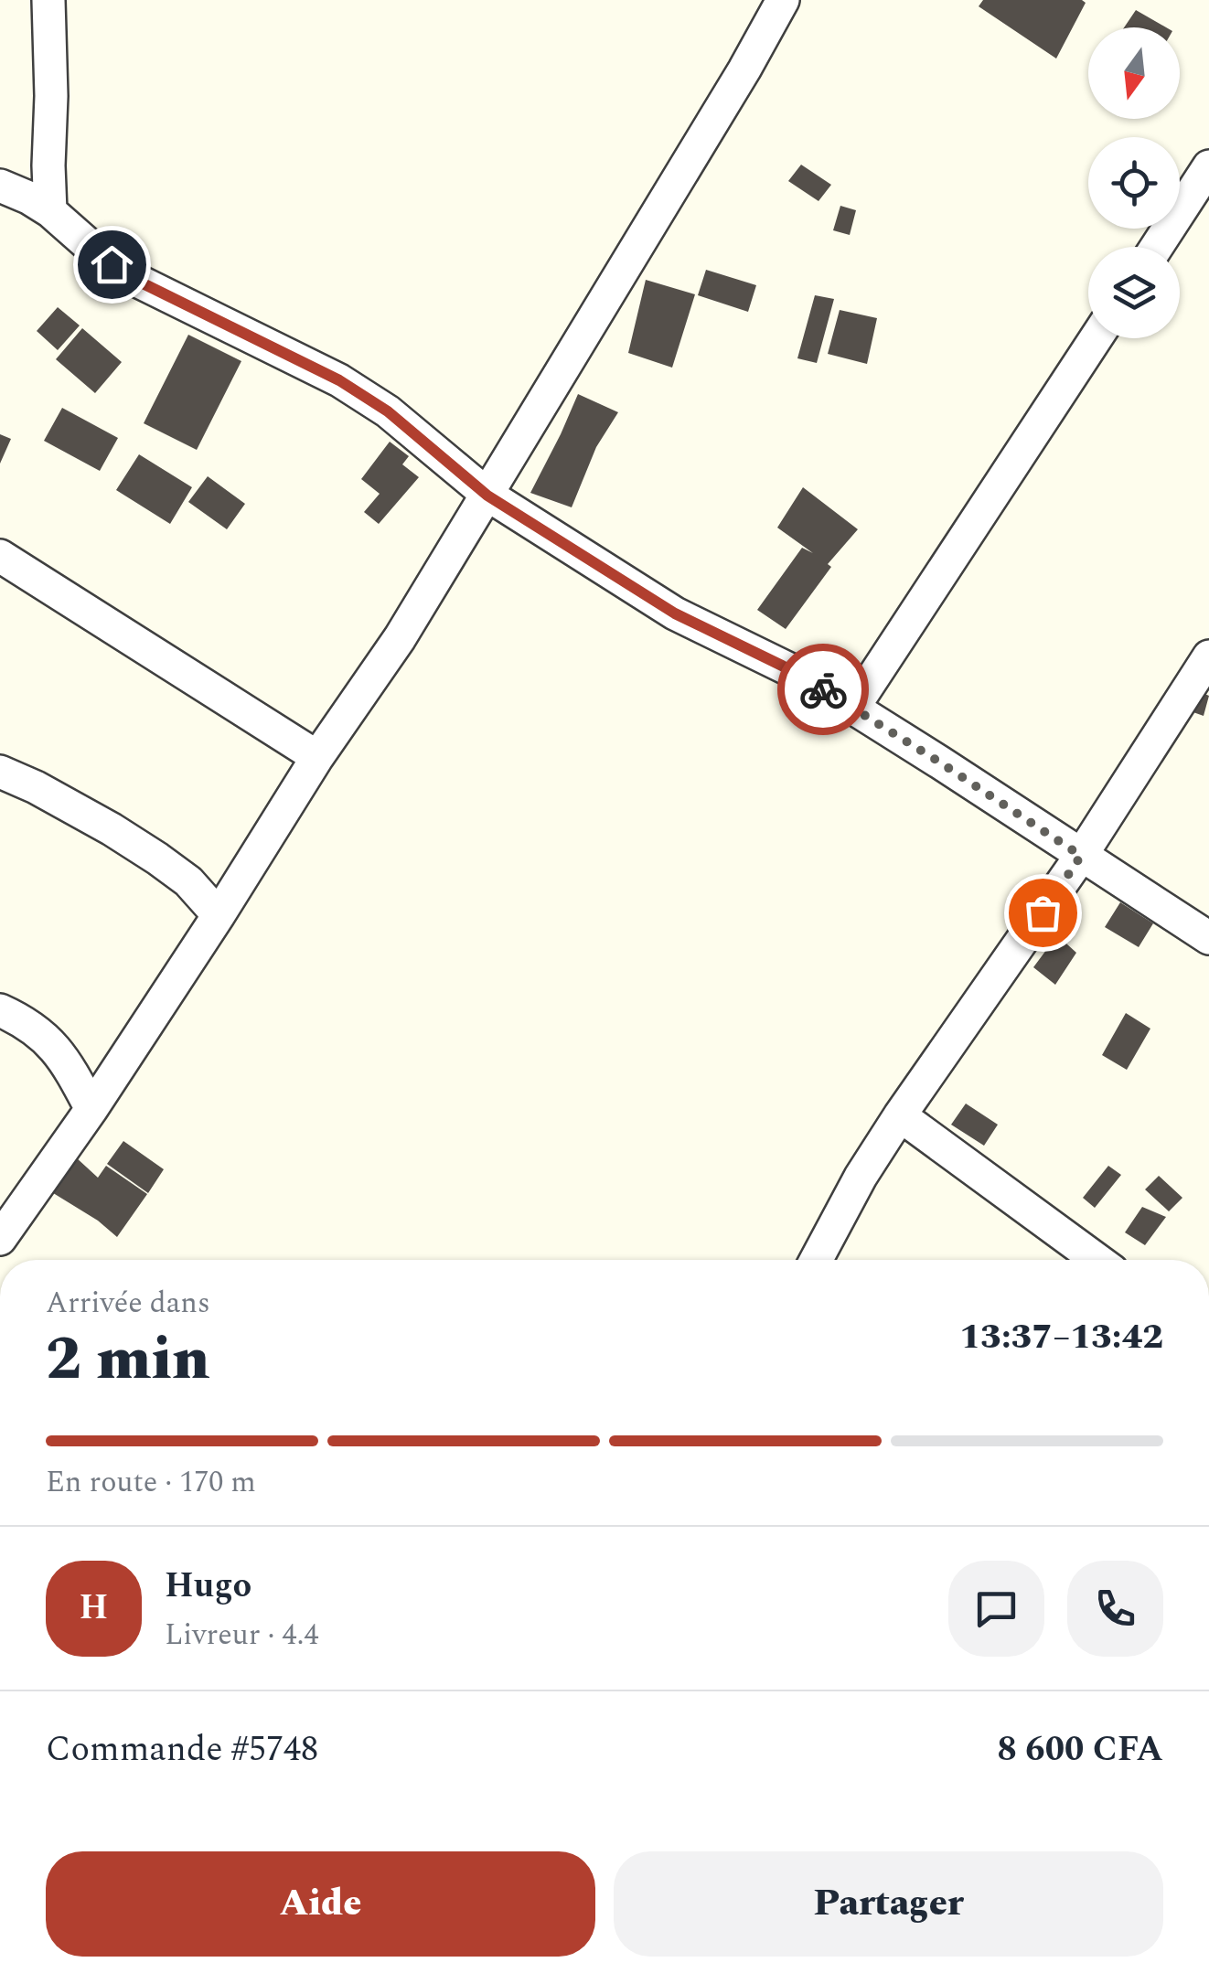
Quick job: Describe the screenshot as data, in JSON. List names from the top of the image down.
{
  "north": "bottom",
  "page": {
    "heading": ["2 min", "Arrivée dans", "13:37–13:42"],
    "panel": [
      "Hugo",
      "Livreur · 4.4",
      "Commande #5748",
      "8 600 CFA"
    ],
    "bar": "En route · 170 m",
    "round": "H",
    "buttons": ["Aide", "Partager"]
  }
}
